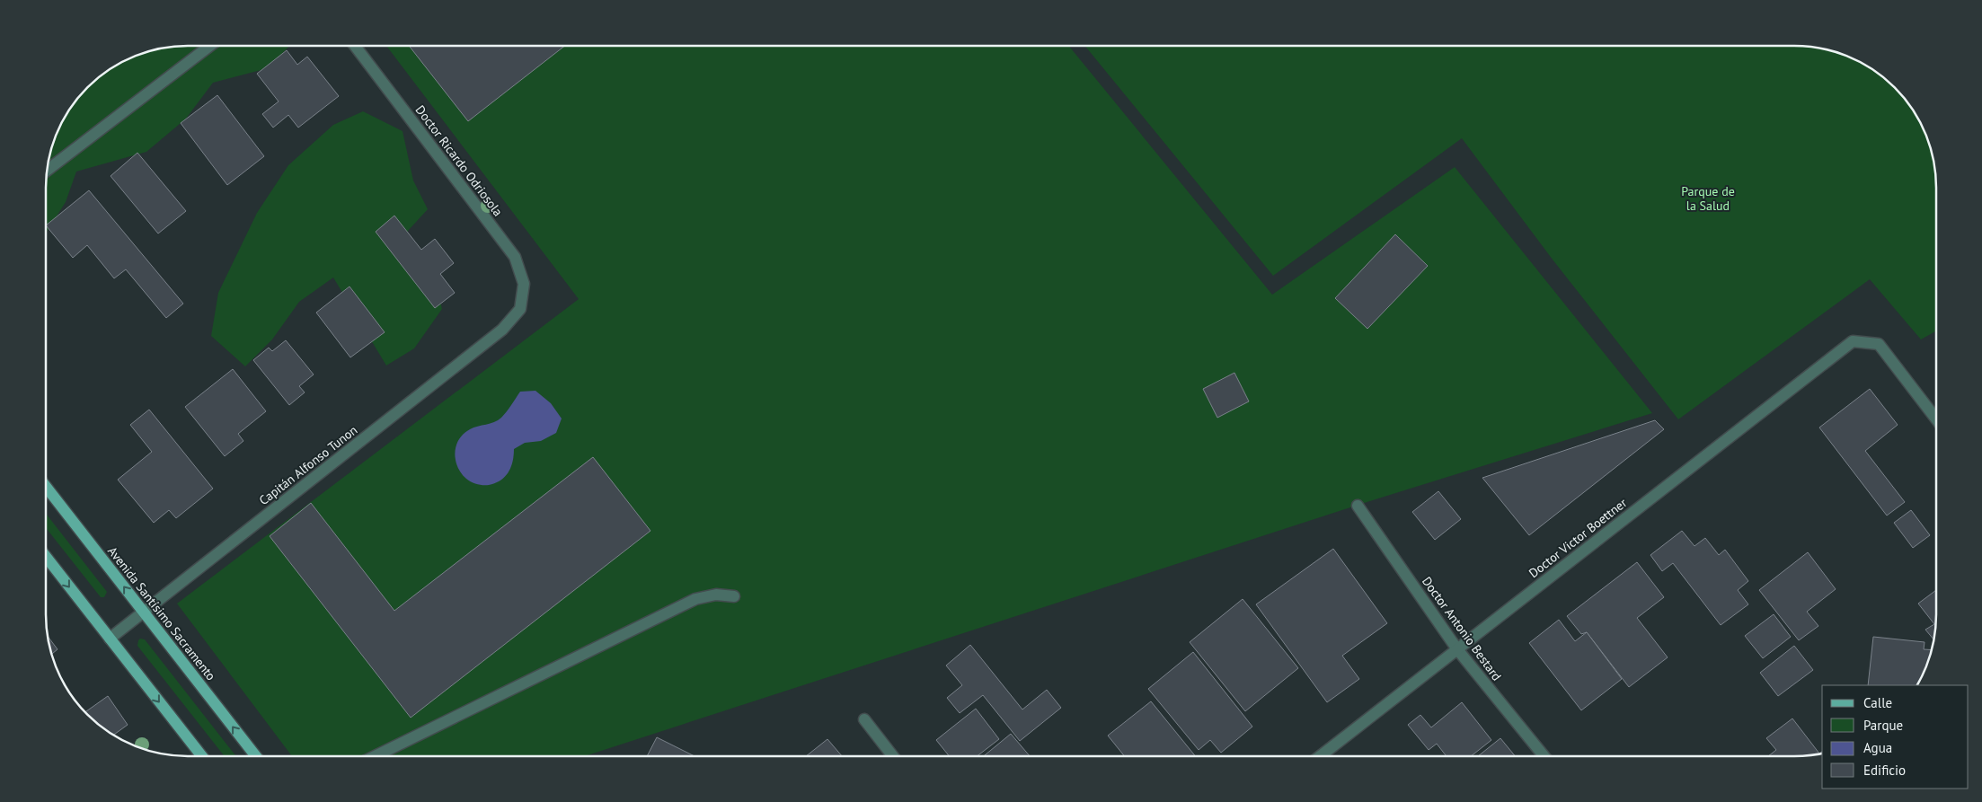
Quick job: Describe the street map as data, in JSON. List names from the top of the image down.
{
  "streets": {
    "main road": ["Avenida Santísimo Sacramento"],
    "street": [
      "Doctor Ricardo Odriosola",
      "Capitán Alfonso Tunon",
      "Doctor Victor Boettner",
      "Doctor Antonio Bestard"
    ]
  },
  "crossings": [
    ["Doctor Ricardo Odriosola", "Capitán Alfonso Tunon"],
    ["Capitán Alfonso Tunon", "Avenida Santísimo Sacramento"],
    ["Doctor Victor Boettner", "Doctor Antonio Bestard"]
  ],
  "parks": ["Parque de la Salud"],
  "legend": [
    "Calle",
    "Parque",
    "Agua",
    "Edificio"
  ]
}
